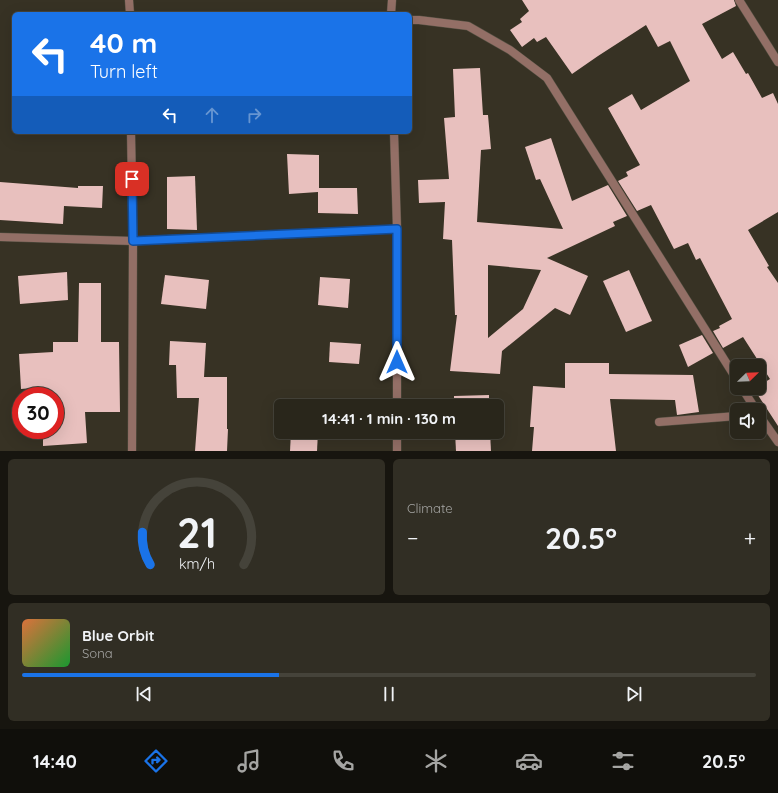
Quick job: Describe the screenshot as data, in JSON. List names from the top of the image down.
{
  "north": "top right",
  "page": {
    "turn": ["40 m", "Turn left"],
    "limit": "30",
    "trip": "14:41 · 1 min · 130 m",
    "tile": "Climate",
    "heat": ["−", "20.5°", "+"],
    "song": ["Blue Orbit", "Sona"],
    "tabs": ["14:40", "20.5°"],
    "gauge": ["21", "km/h"]
  }
}
